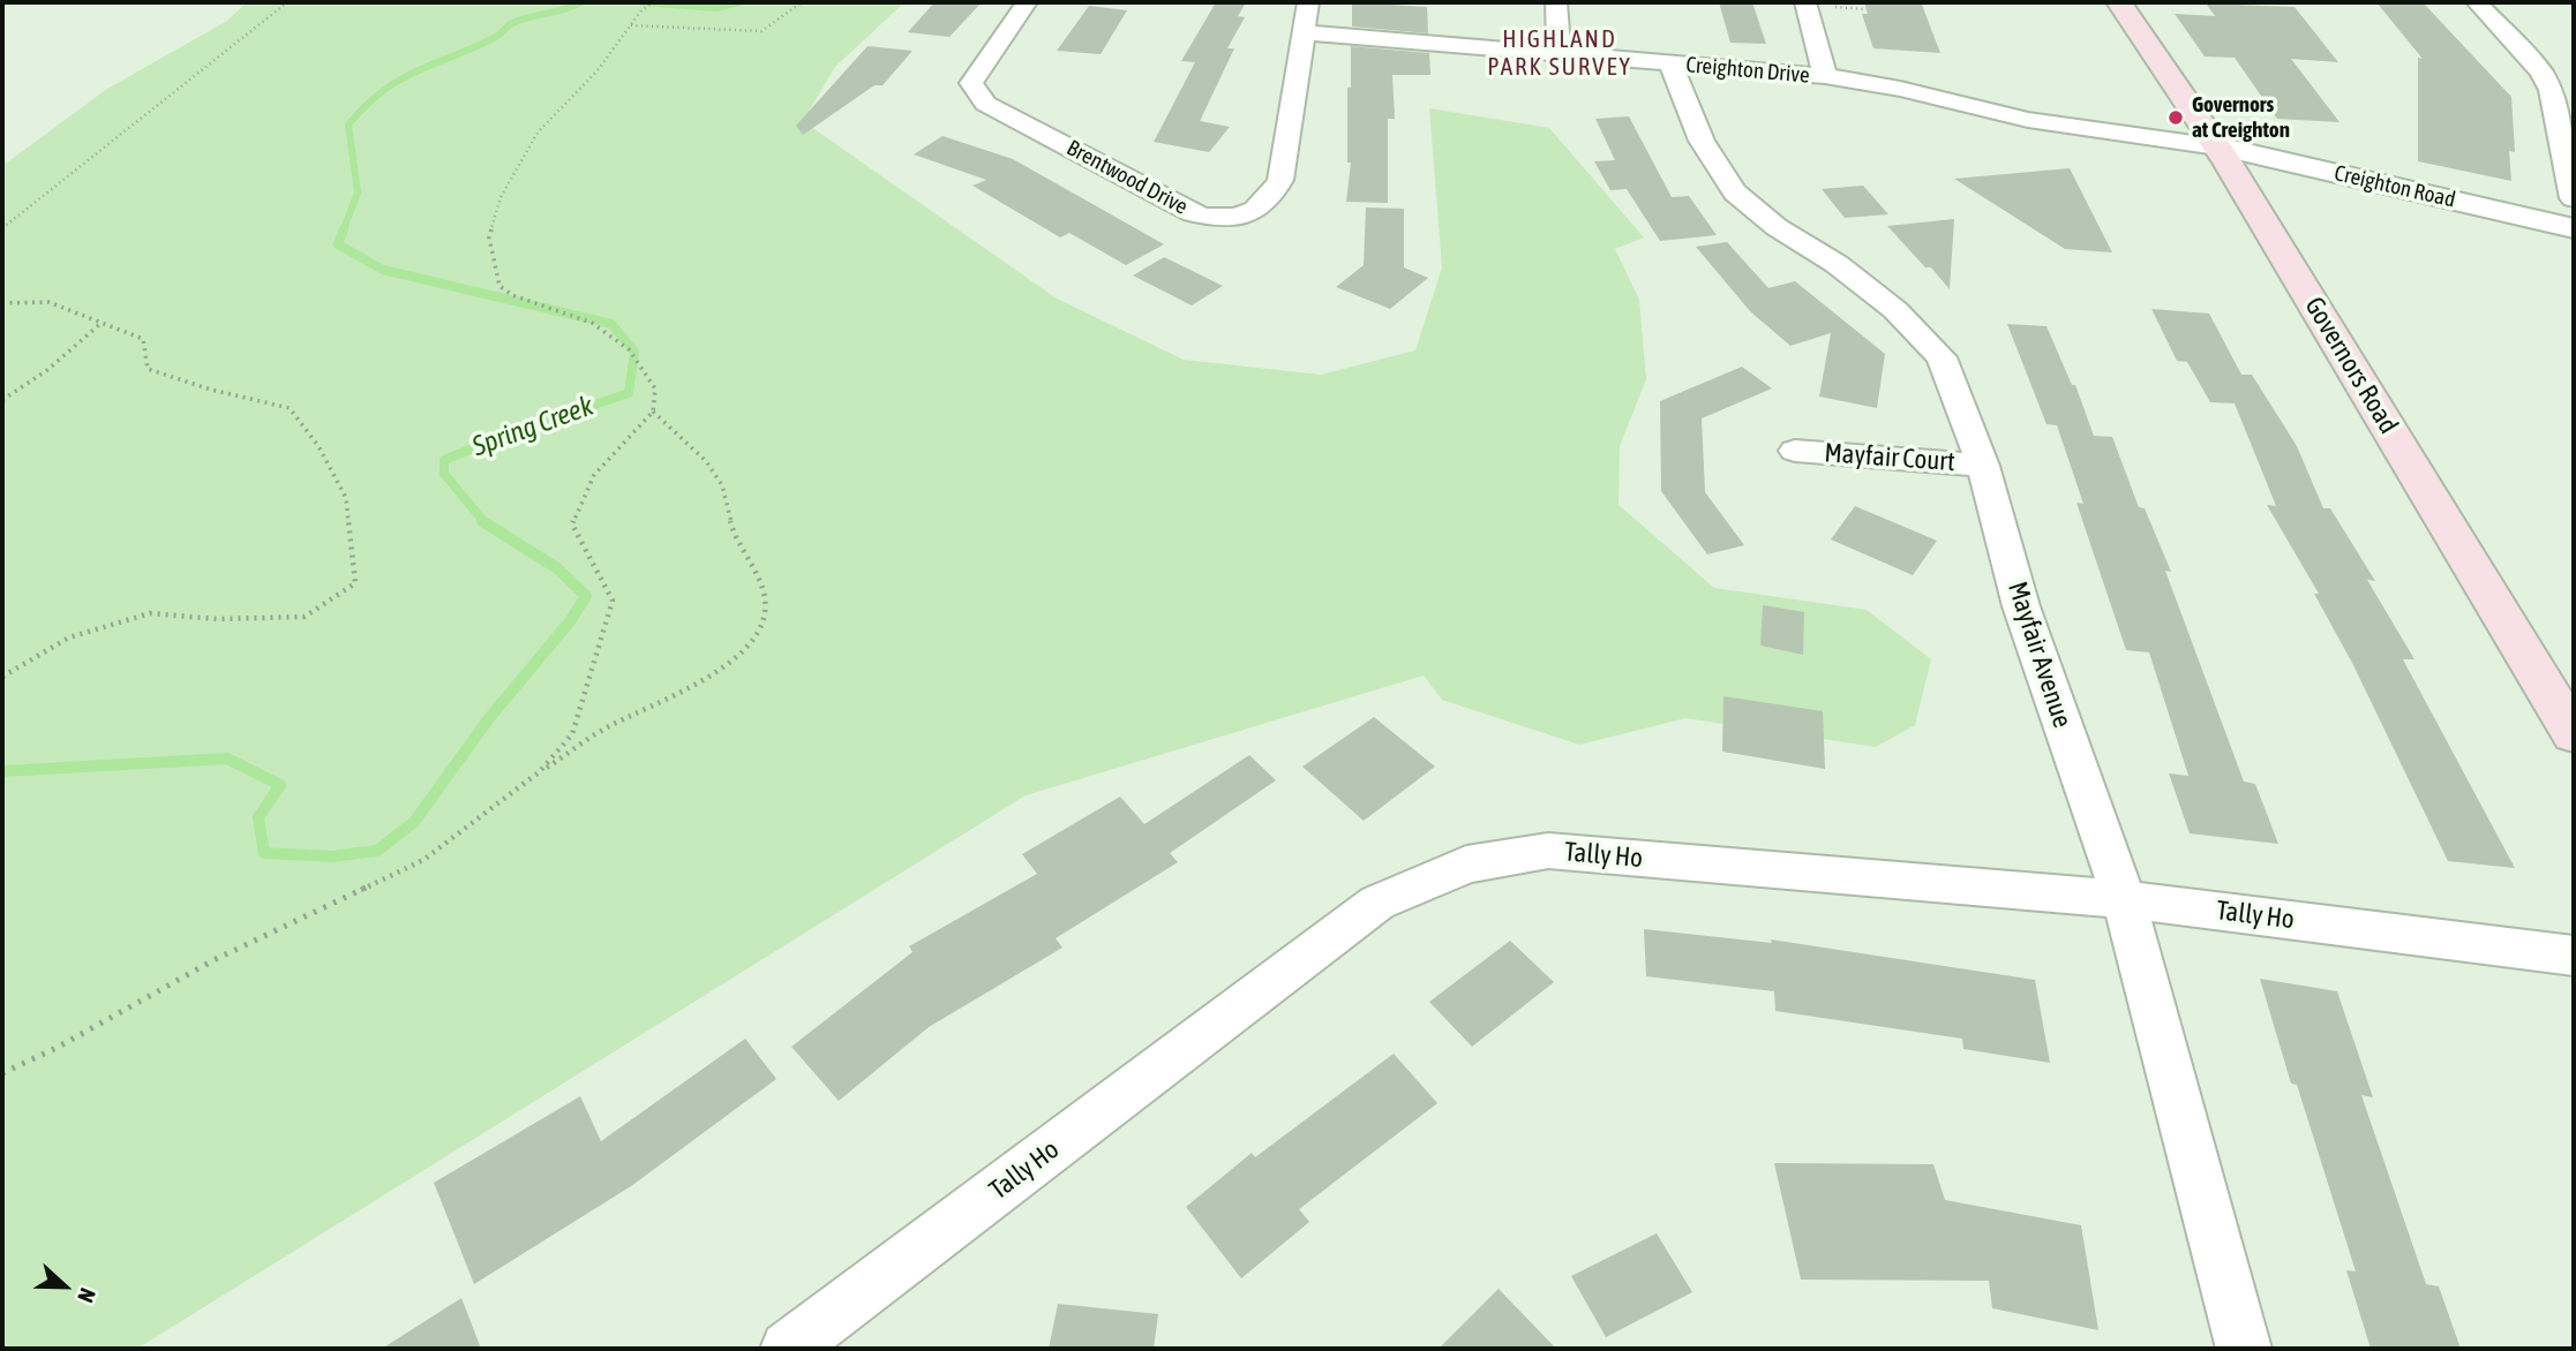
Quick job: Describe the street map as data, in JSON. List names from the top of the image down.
{
  "streets": {
    "main road": ["Governors Road"],
    "street": [
      "Creighton Drive",
      "Brentwood Drive",
      "Creighton Road",
      "Mayfair Court",
      "Mayfair Avenue",
      "Tally Ho"
    ]
  },
  "crossings": [
    ["Creighton Drive", "Brentwood Drive"],
    ["Creighton Drive", "Creighton Road"],
    ["Creighton Drive", "Governors Road"],
    ["Creighton Drive", "Mayfair Avenue"],
    ["Creighton Road", "Governors Road"],
    ["Mayfair Court", "Mayfair Avenue"],
    ["Mayfair Avenue", "Tally Ho"]
  ],
  "districts": ["HIGHLAND PARK SURVEY"],
  "water": ["Spring Creek"],
  "places": ["Governors at Creighton"],
  "north": "right"
}
